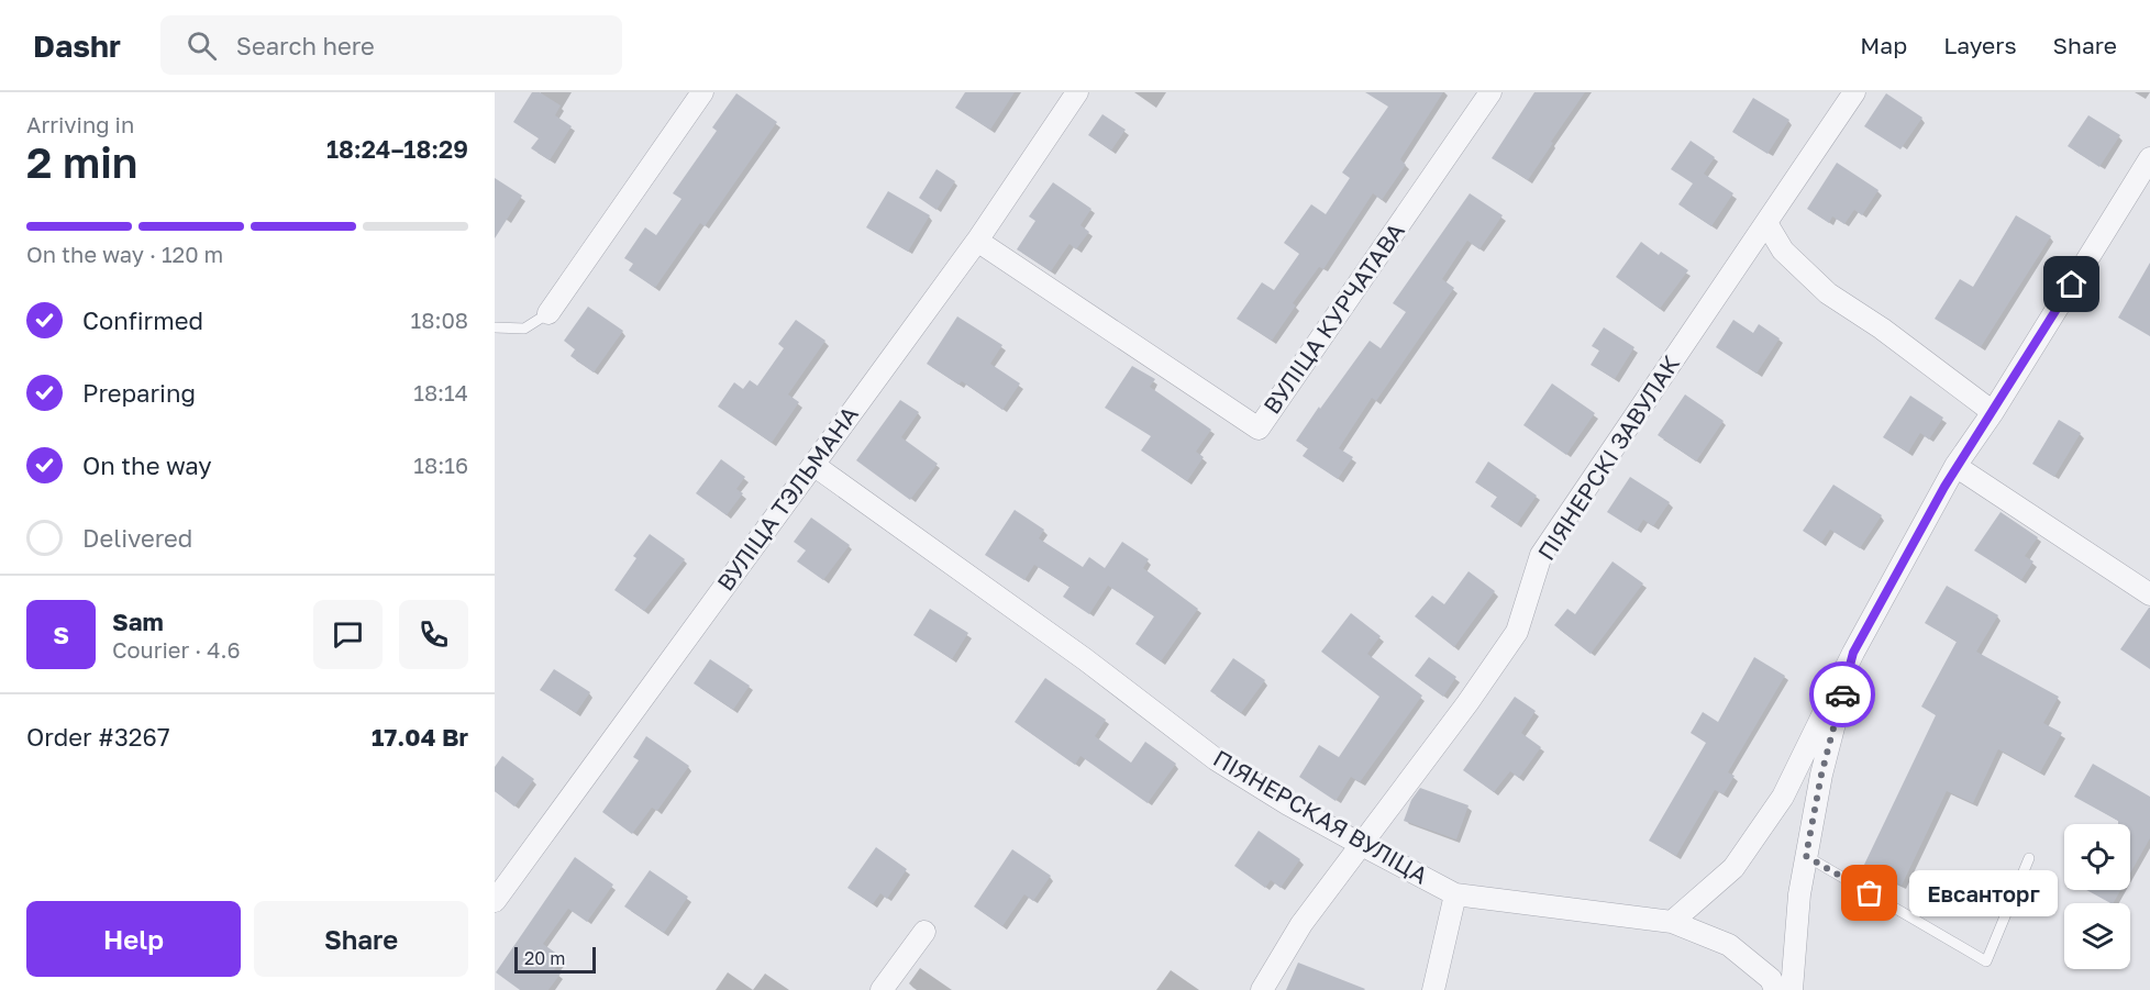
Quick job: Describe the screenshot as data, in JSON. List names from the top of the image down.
{
  "streets": {
    "street": [
      "ВУЛІЦА КУРЧАТАВА",
      "ПІЯНЕРСКІ ЗАВУЛАК",
      "ВУЛІЦА ТЭЛЬМАНА",
      "ПІЯНЕРСКАЯ ВУЛІЦА"
    ]
  },
  "crossings": [
    ["ВУЛІЦА КУРЧАТАВА", "ВУЛІЦА ТЭЛЬМАНА"],
    ["ПІЯНЕРСКІ ЗАВУЛАК", "ПІЯНЕРСКАЯ ВУЛІЦА"],
    ["ВУЛІЦА ТЭЛЬМАНА", "ПІЯНЕРСКАЯ ВУЛІЦА"]
  ],
  "places": ["Евсанторг"],
  "scale_bar": "20 m",
  "page": {
    "header": "Dashr",
    "search": "Search here",
    "nav": ["Map", "Layers", "Share"],
    "heading": ["2 min", "Arriving in", "18:24–18:29"],
    "panel": [
      "Sam",
      "Courier · 4.6",
      "Order #3267",
      "17.04 Br"
    ],
    "bar": "On the way · 120 m",
    "list": [
      ["Confirmed", "18:08"],
      ["Preparing", "18:14"],
      ["On the way", "18:16"],
      "Delivered"
    ],
    "round": "S",
    "bubble": "Евсанторг",
    "buttons": ["Help", "Share"],
    "scale": "20 m"
  }
}
